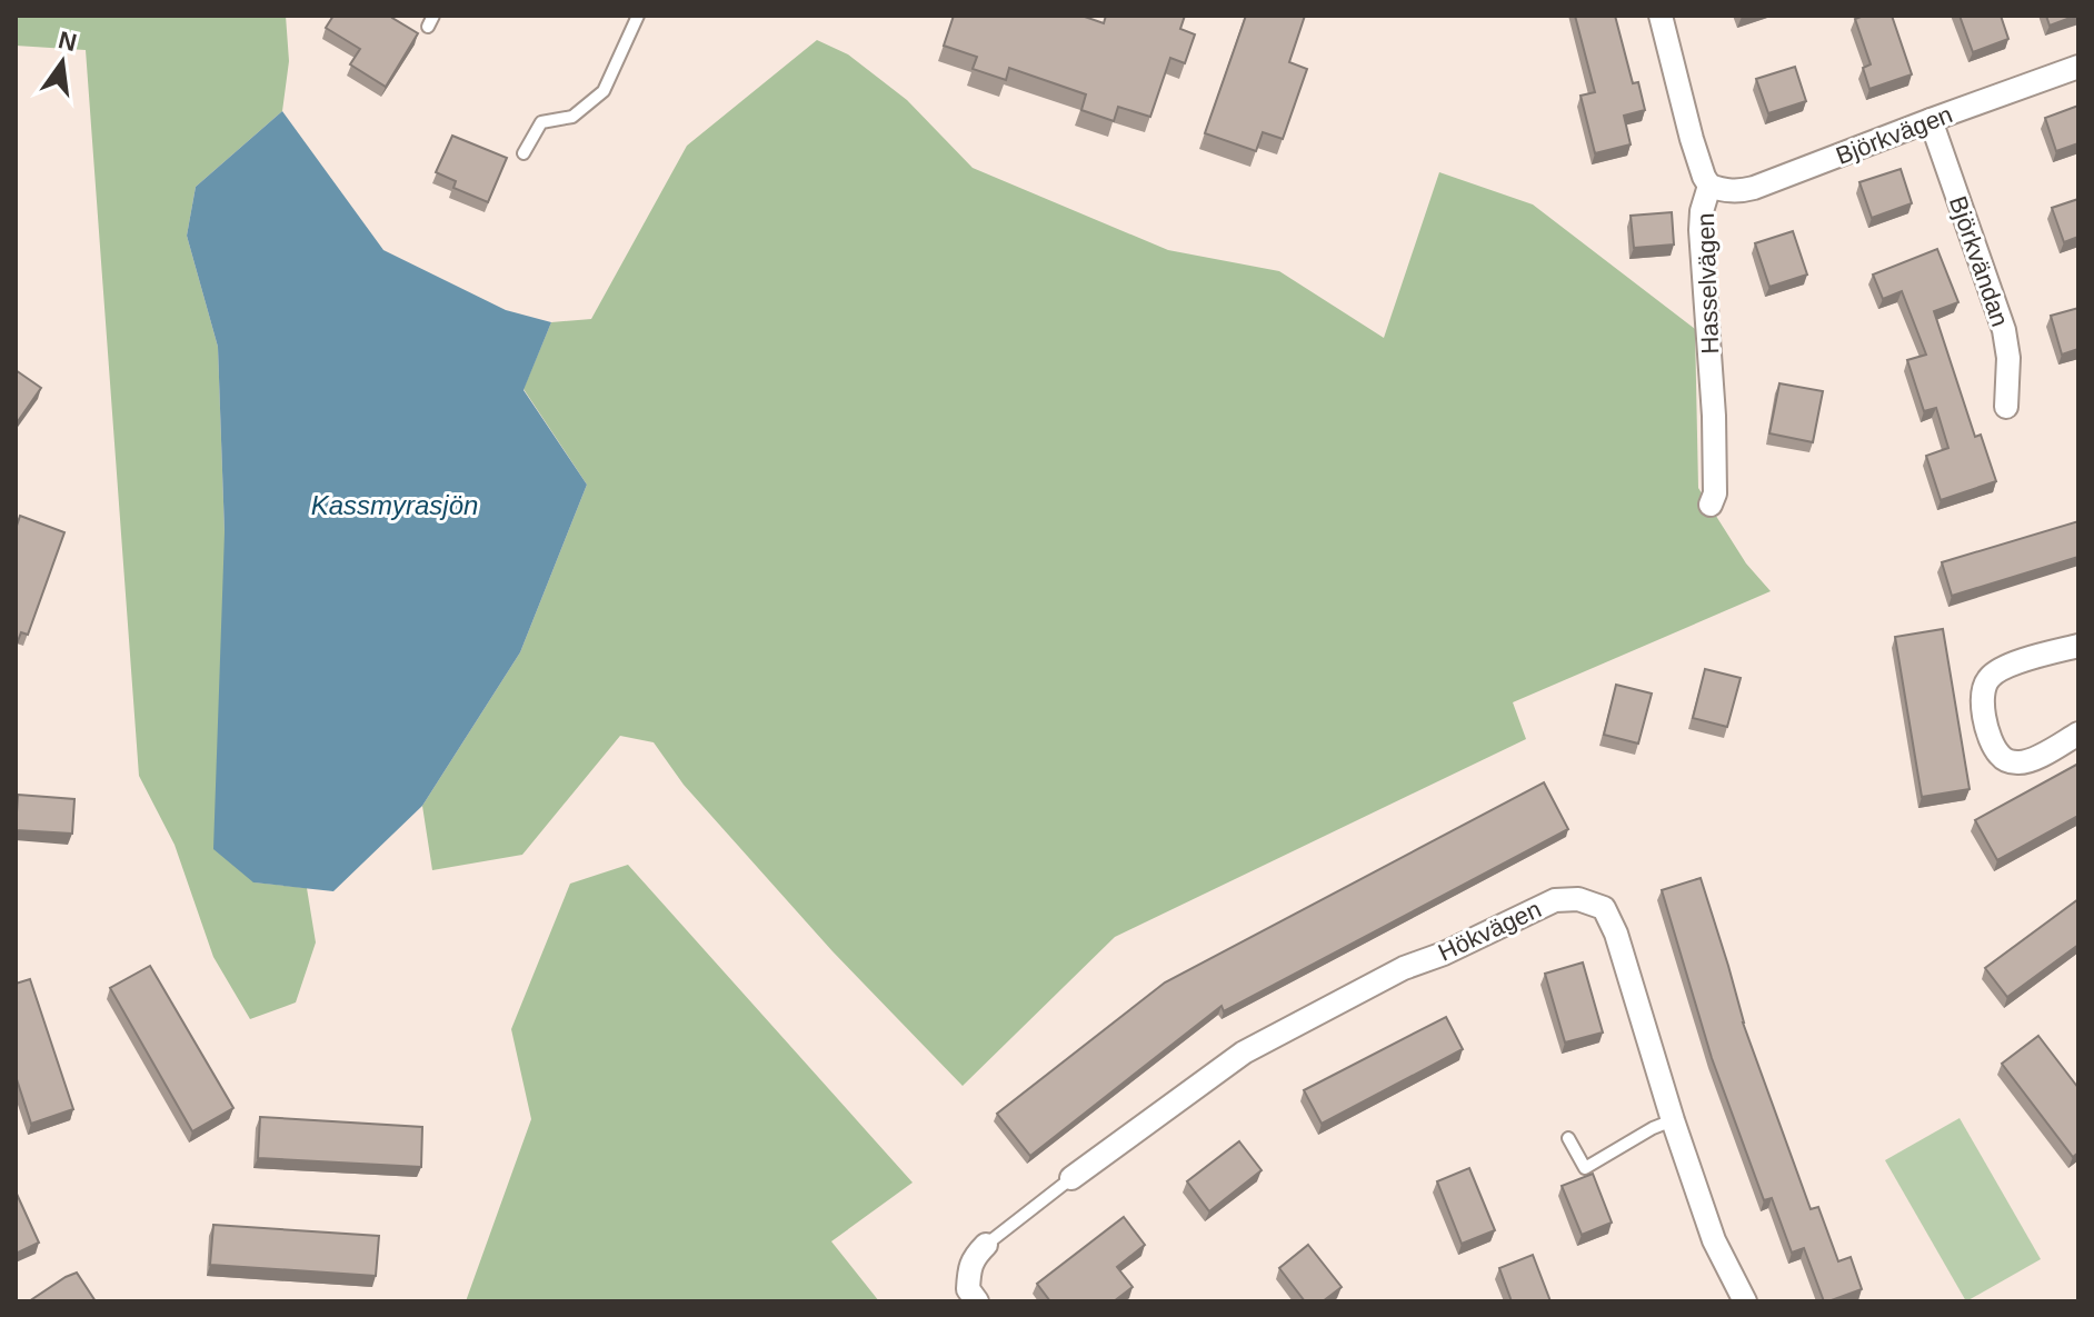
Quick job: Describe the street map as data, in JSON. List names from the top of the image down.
{
  "streets": {
    "street": [
      "Björkvägen",
      "Björkvändan",
      "Hasselvägen",
      "Hökvägen"
    ]
  },
  "crossings": [
    ["Björkvägen", "Björkvändan"],
    ["Björkvägen", "Hasselvägen"]
  ],
  "water": ["Kassmyrasjön"],
  "north": "top"
}
